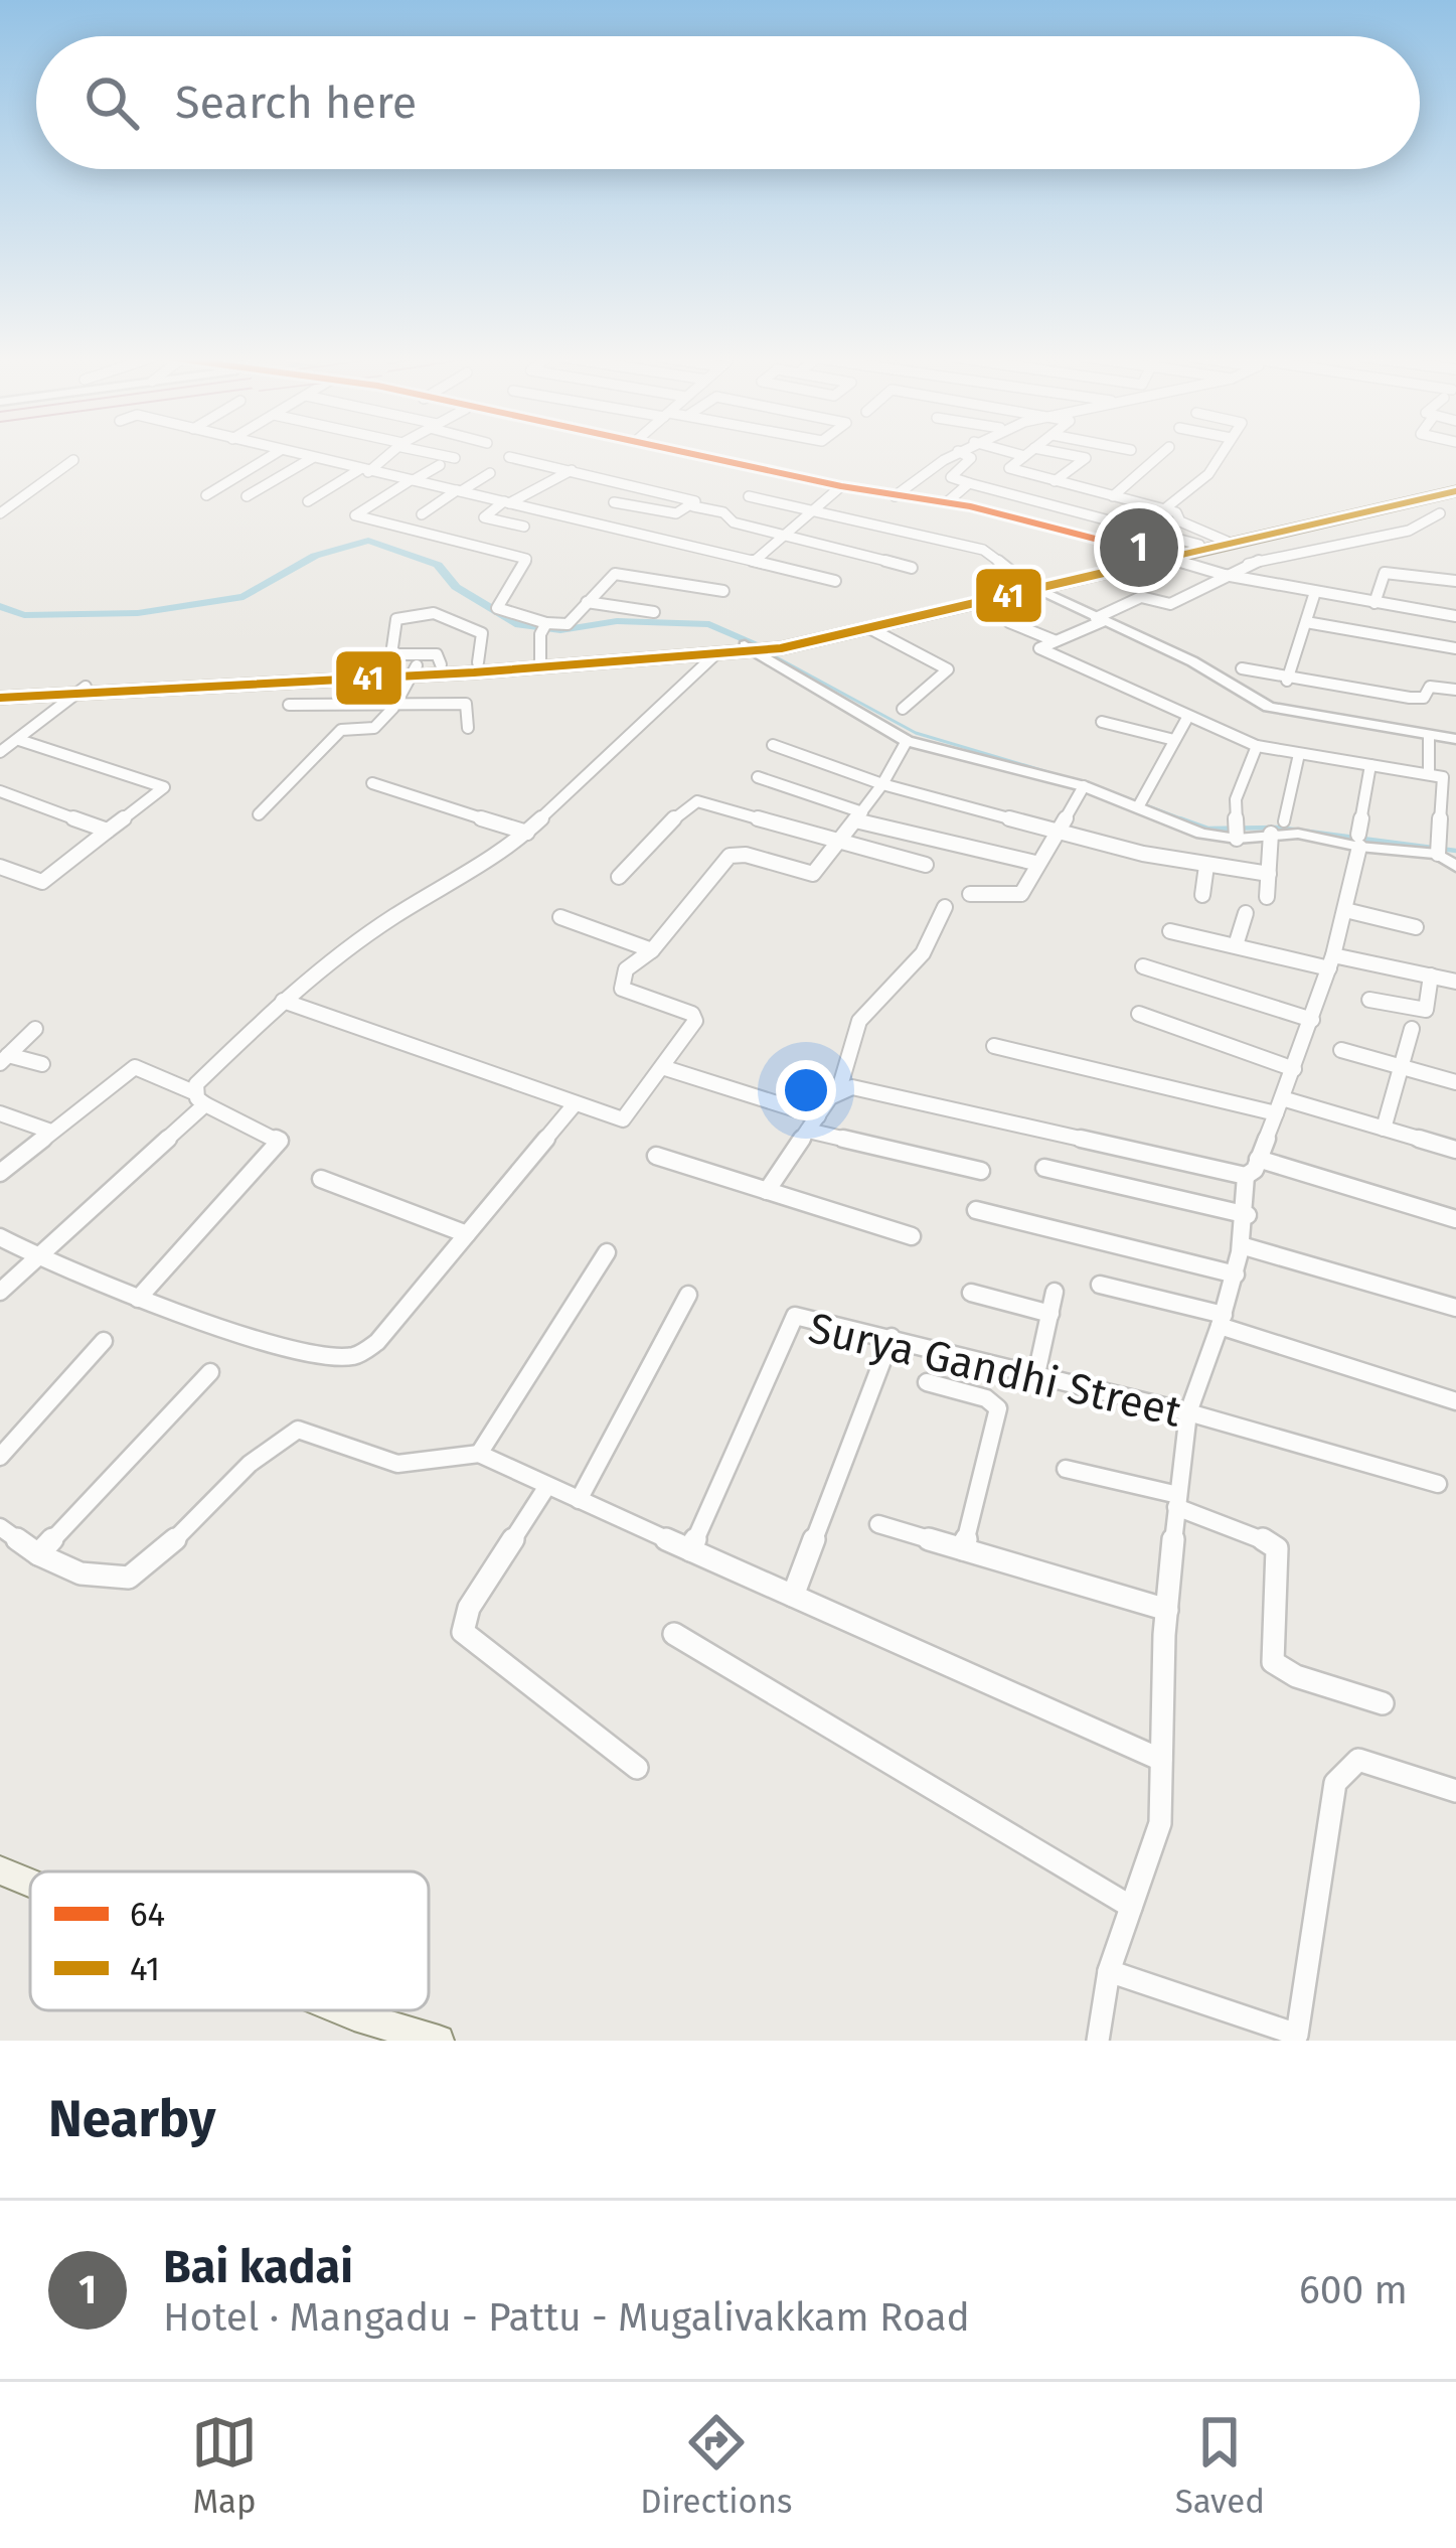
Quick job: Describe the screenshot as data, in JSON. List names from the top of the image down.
{
  "streets": {
    "street": ["Surya Gandhi Street"]
  },
  "lines": ["transit line 64", "transit line 41"],
  "legend": ["64", "41"],
  "page": {
    "search": "Search here",
    "pins": "1",
    "heading": "Nearby",
    "list": [
      {
        "mark": "1",
        "name": "Bai kadai",
        "note": "Hotel · Mangadu - Pattu - Mugalivakkam Road",
        "value": "600 m"
      }
    ],
    "nav": ["Map", "Directions", "Saved"]
  }
}
